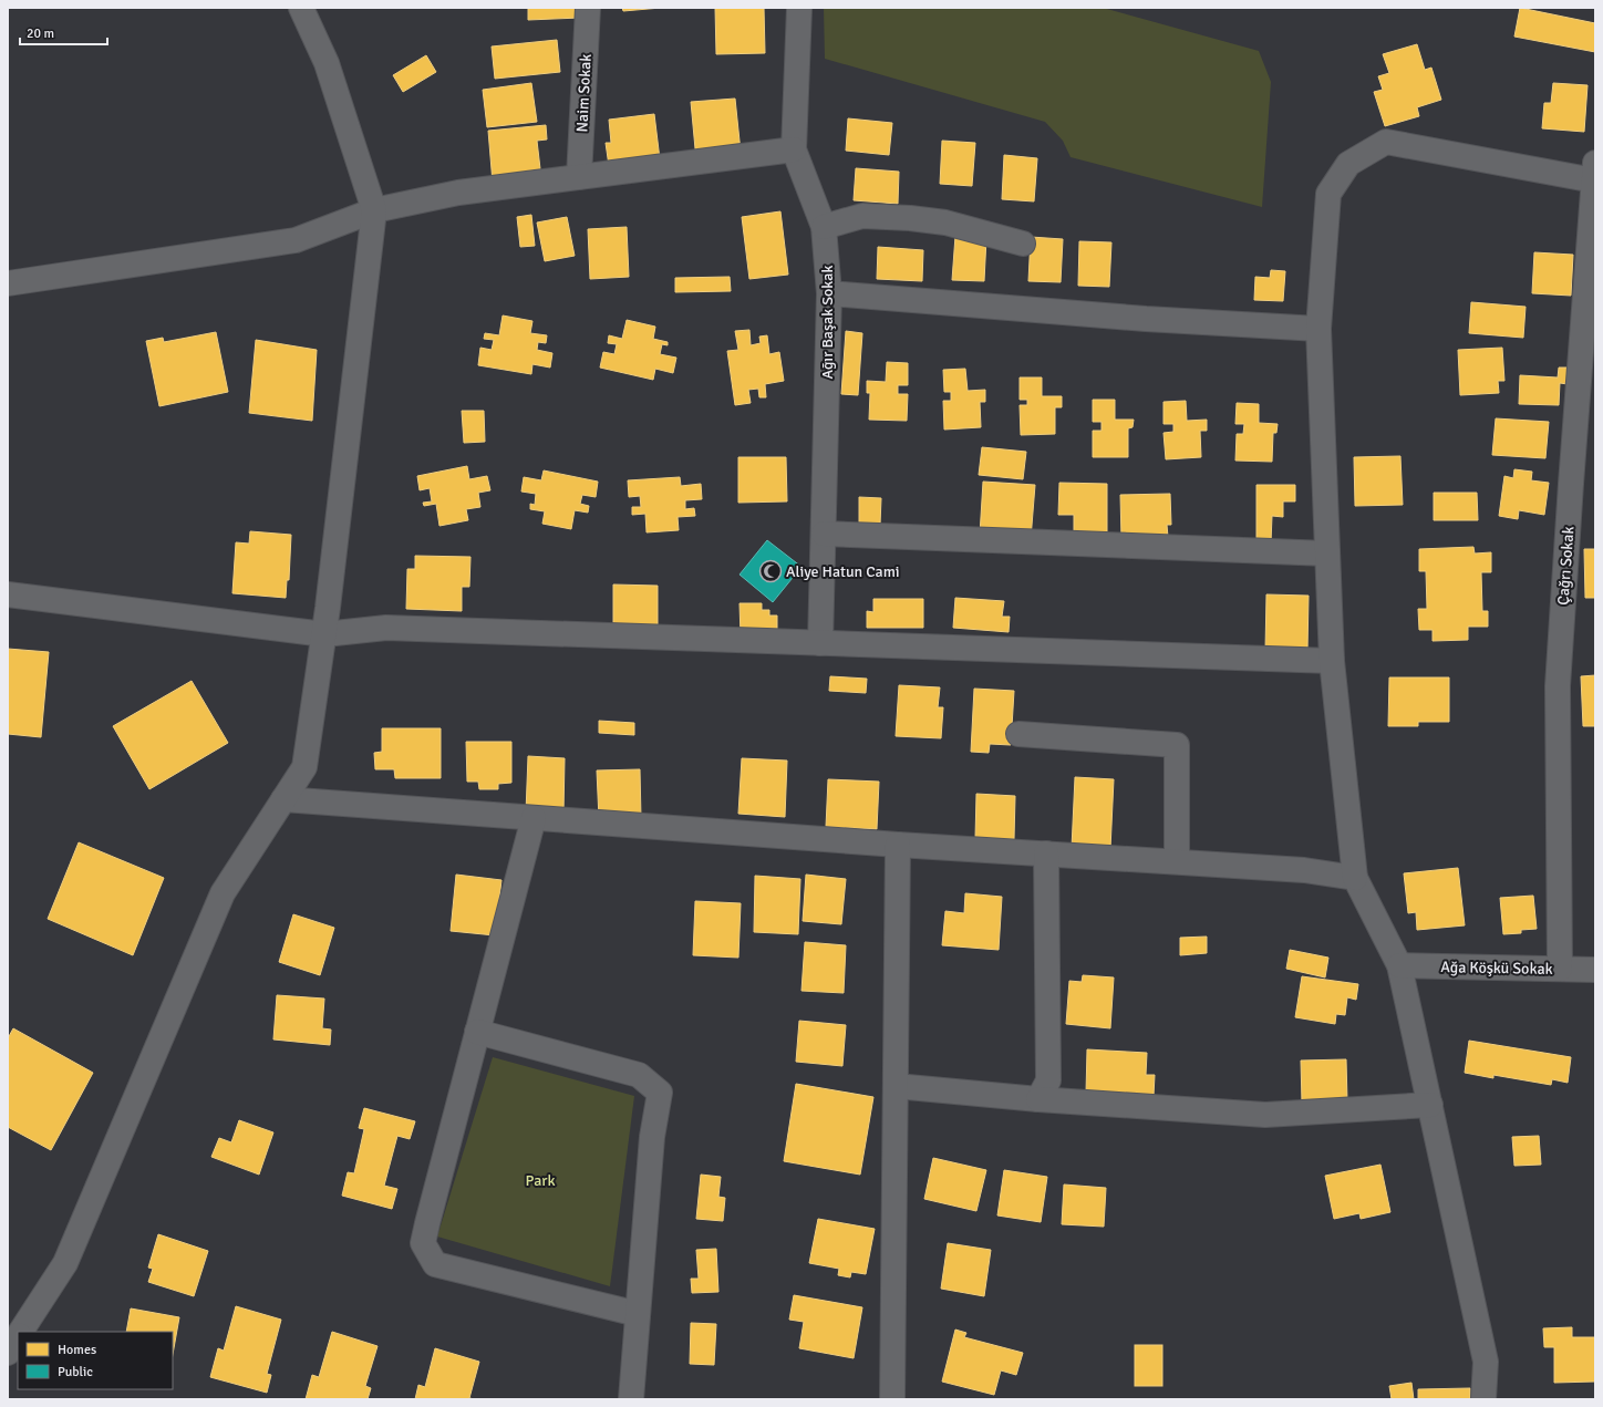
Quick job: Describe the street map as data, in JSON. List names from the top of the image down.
{
  "streets": {
    "street": [
      "Naim Sokak",
      "Ağır Başak Sokak",
      "Çağrı Sokak",
      "Ağa Köşkü Sokak"
    ]
  },
  "crossings": [
    ["Çağrı Sokak", "Ağa Köşkü Sokak"]
  ],
  "parks": ["Park"],
  "places": {
    "mosque": ["Aliye Hatun Cami"]
  },
  "legend": ["Homes", "Public"],
  "scale_bar": "20 m"
}
